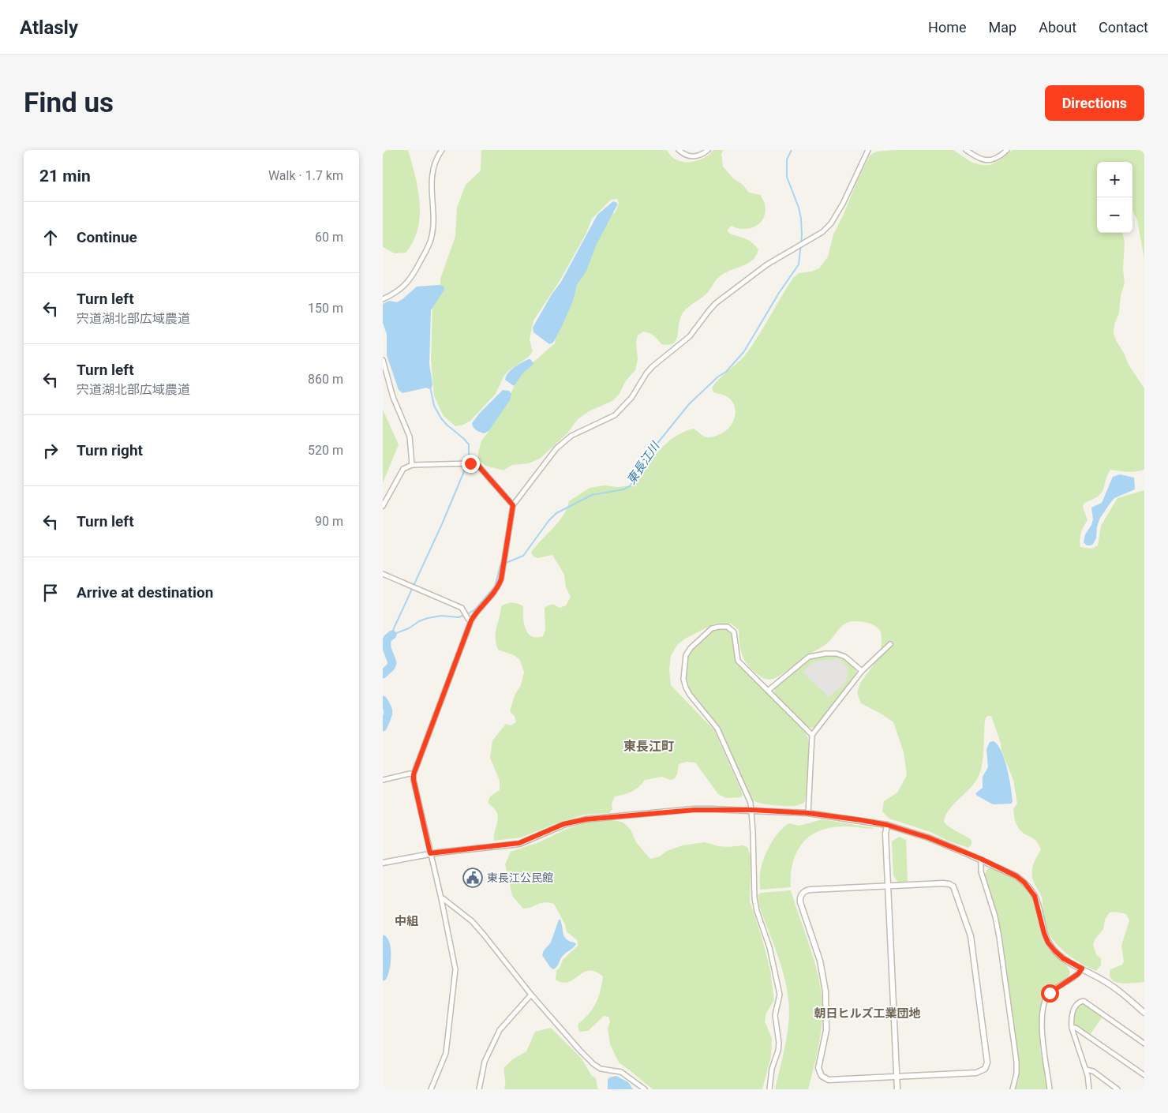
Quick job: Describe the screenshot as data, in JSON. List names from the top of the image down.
{
  "districts": ["東長江町", "中組", "朝日ヒルズ工業団地"],
  "water": ["東長江川"],
  "places": {
    "public building": ["東長江公民館"]
  },
  "page": {
    "header": "Atlasly",
    "nav": [
      "Home",
      "Map",
      "About",
      "Contact"
    ],
    "buttons": "Directions",
    "title": "Find us",
    "heading": ["21 min", "Walk · 1.7 km"],
    "map_buttons": ["+", "−"],
    "list": [
      ["Continue", "60 m"],
      ["Turn left", "宍道湖北部広域農道", "150 m"],
      ["Turn left", "宍道湖北部広域農道", "860 m"],
      ["Turn right", "520 m"],
      ["Turn left", "90 m"],
      "Arrive at destination"
    ]
  }
}
